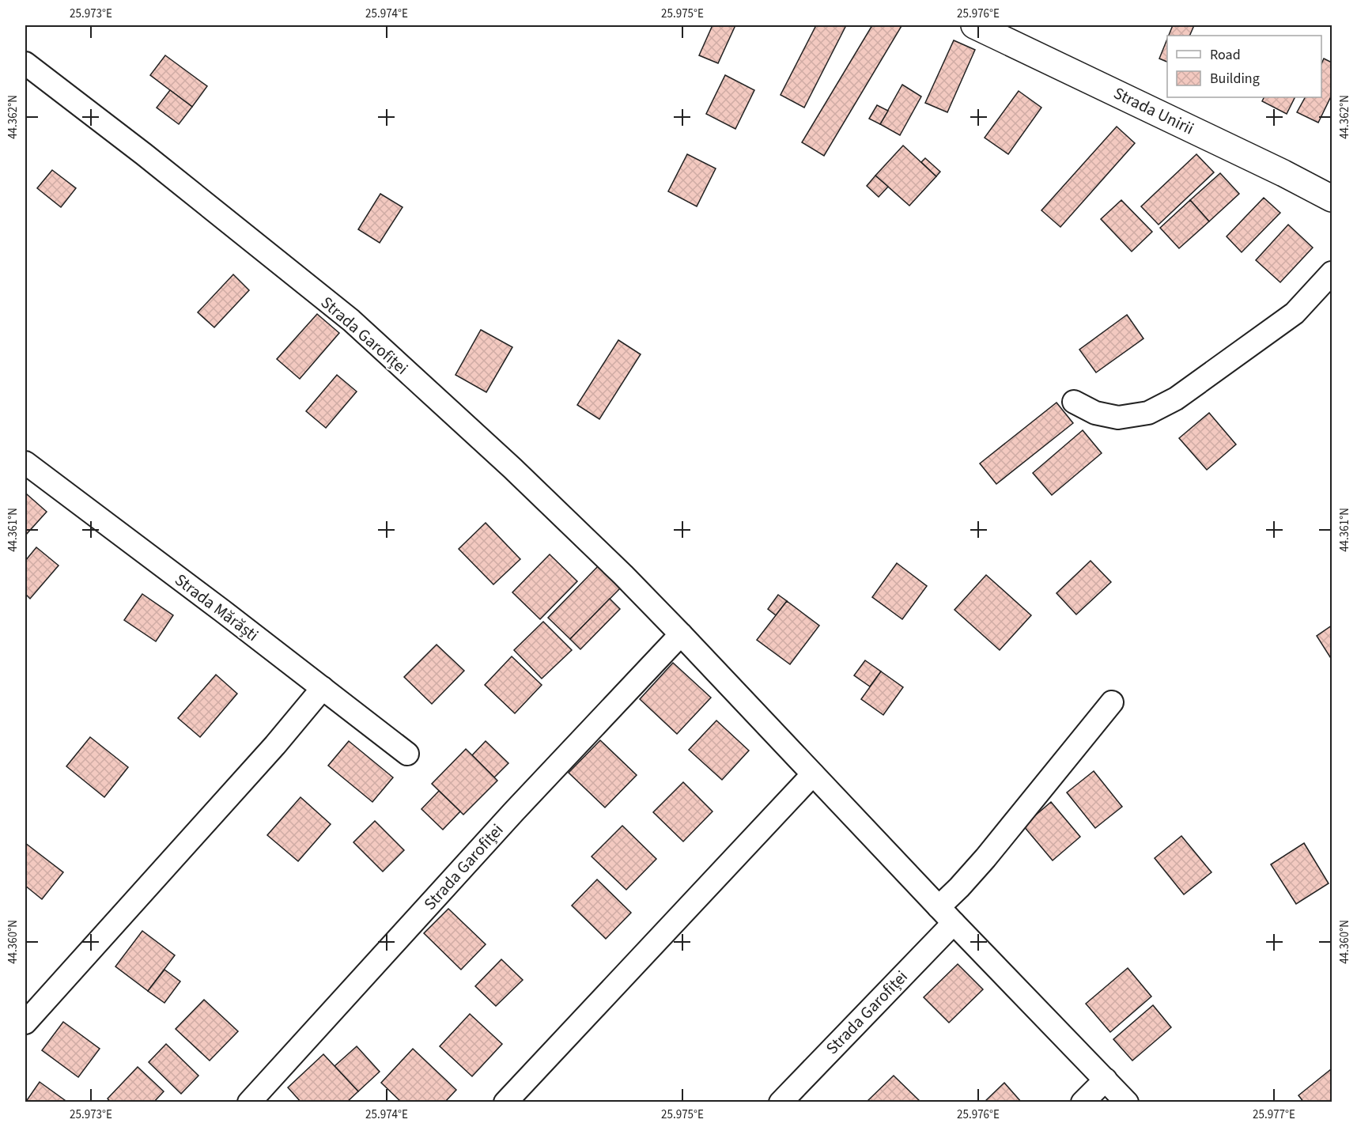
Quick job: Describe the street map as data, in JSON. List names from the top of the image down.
{
  "streets": {
    "main road": ["Strada Unirii"],
    "street": ["Strada Garofiței", "Strada Mărăști"]
  },
  "legend": ["Road", "Building"],
  "coordinates": [
    "25.973°E",
    "25.974°E",
    "25.975°E",
    "25.976°E",
    "44.362°N",
    "44.361°N",
    "44.360°N",
    "25.977°E"
  ]
}
